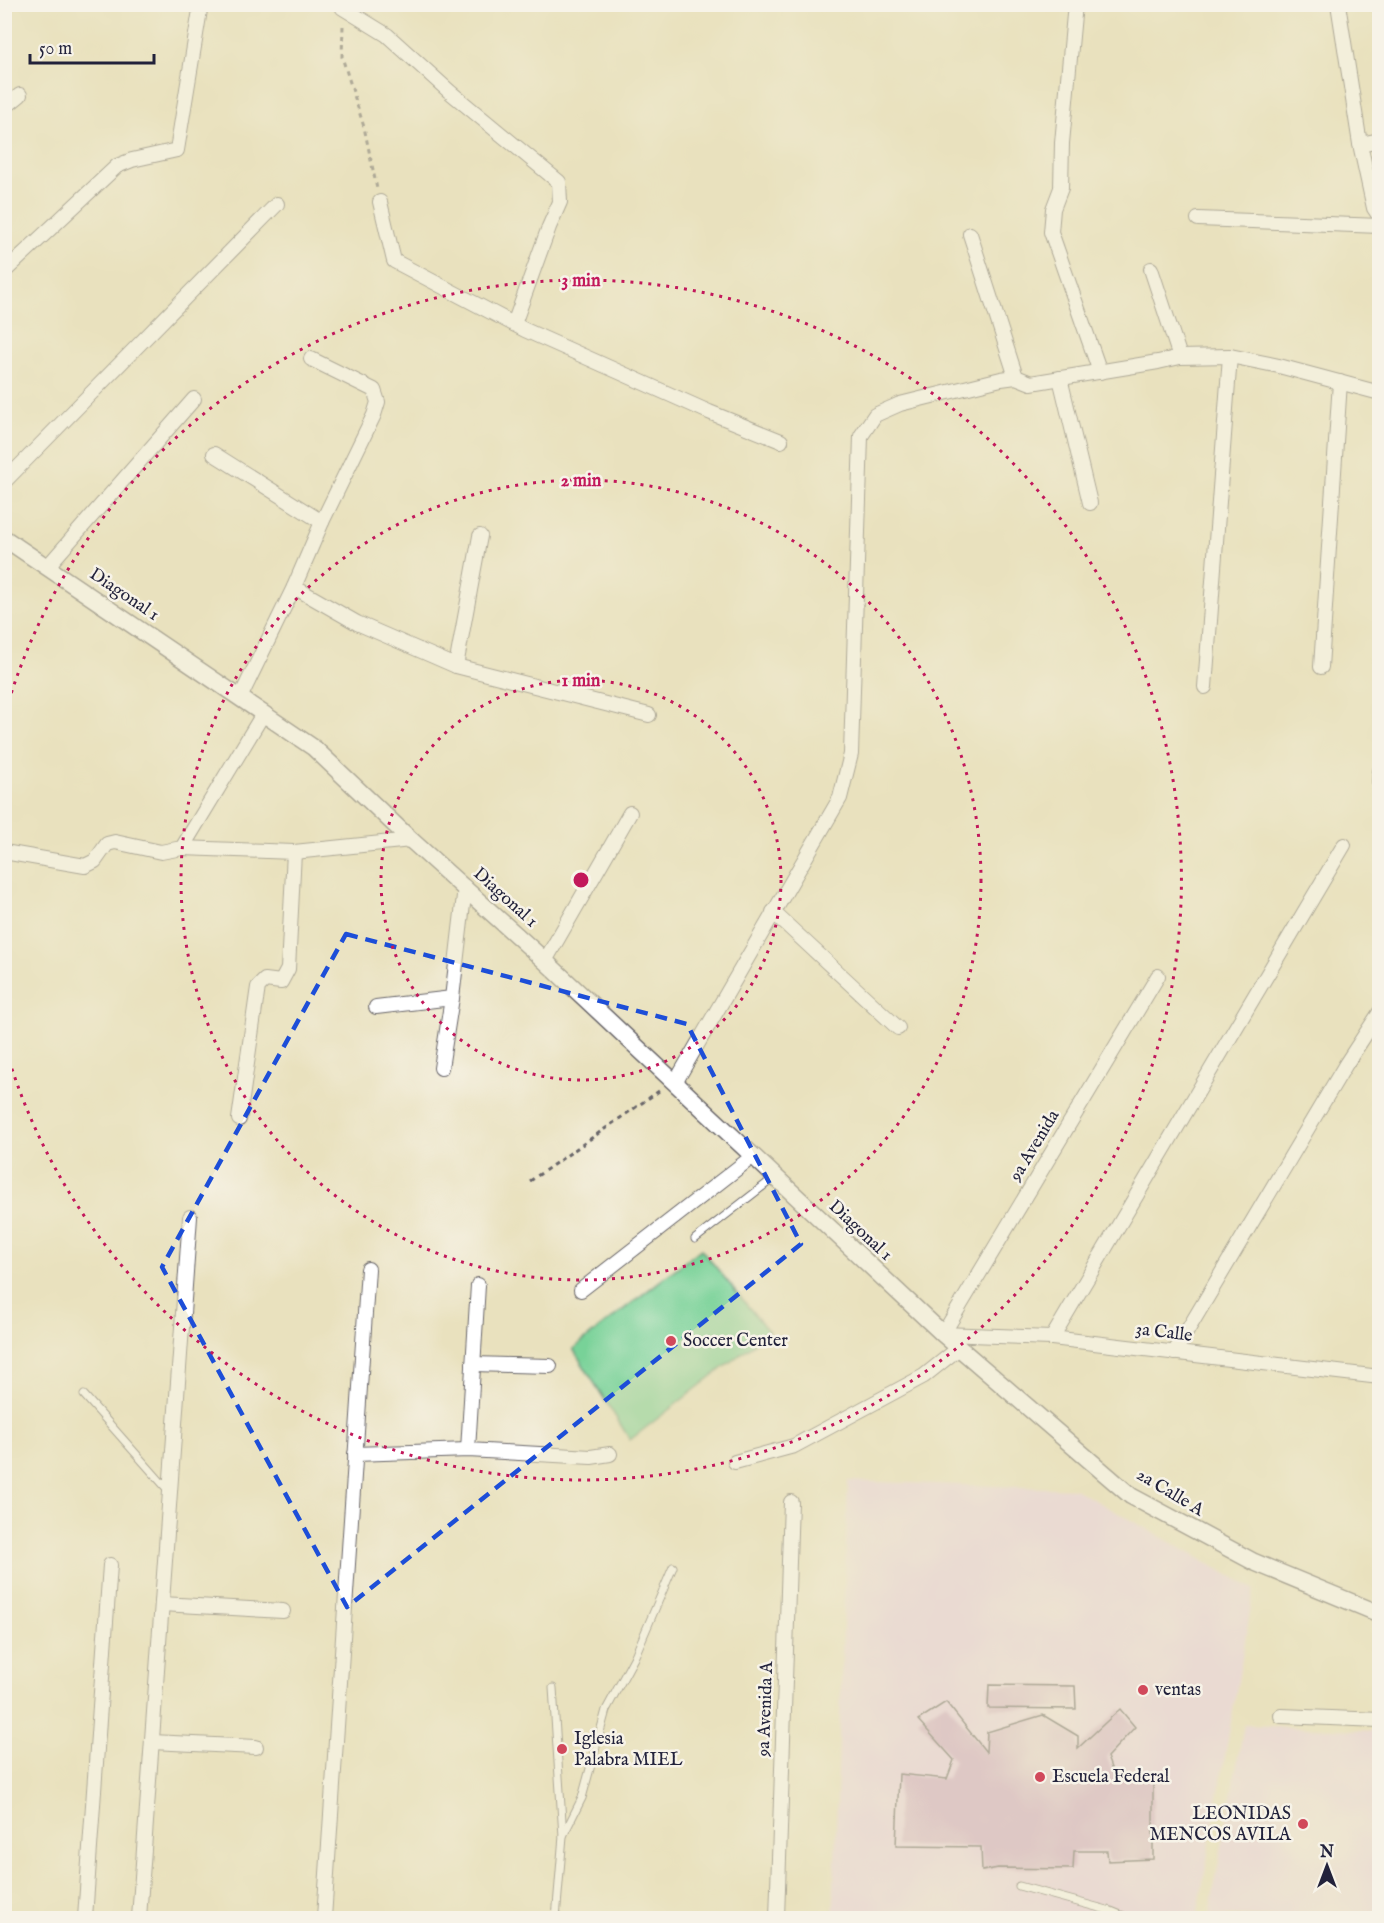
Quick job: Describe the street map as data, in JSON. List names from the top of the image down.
{
  "streets": {
    "street": [
      "Diagonal 1",
      "9a Avenida",
      "3a Calle",
      "2a Calle A",
      "9a Avenida A"
    ]
  },
  "crossings": [
    ["Diagonal 1", "9a Avenida"],
    ["Diagonal 1", "3a Calle"],
    ["Diagonal 1", "2a Calle A"],
    ["9a Avenida", "3a Calle"],
    ["9a Avenida", "2a Calle A"],
    ["3a Calle", "2a Calle A"]
  ],
  "places": [
    "Soccer Center",
    "ventas",
    "Iglesia Palabra MIEL",
    "Escuela Federal",
    "LEONIDAS MENCOS AVILA"
  ],
  "scale_bar": "50 m",
  "north": "top",
  "rings": ["3 min", "2 min", "1 min"]
}
